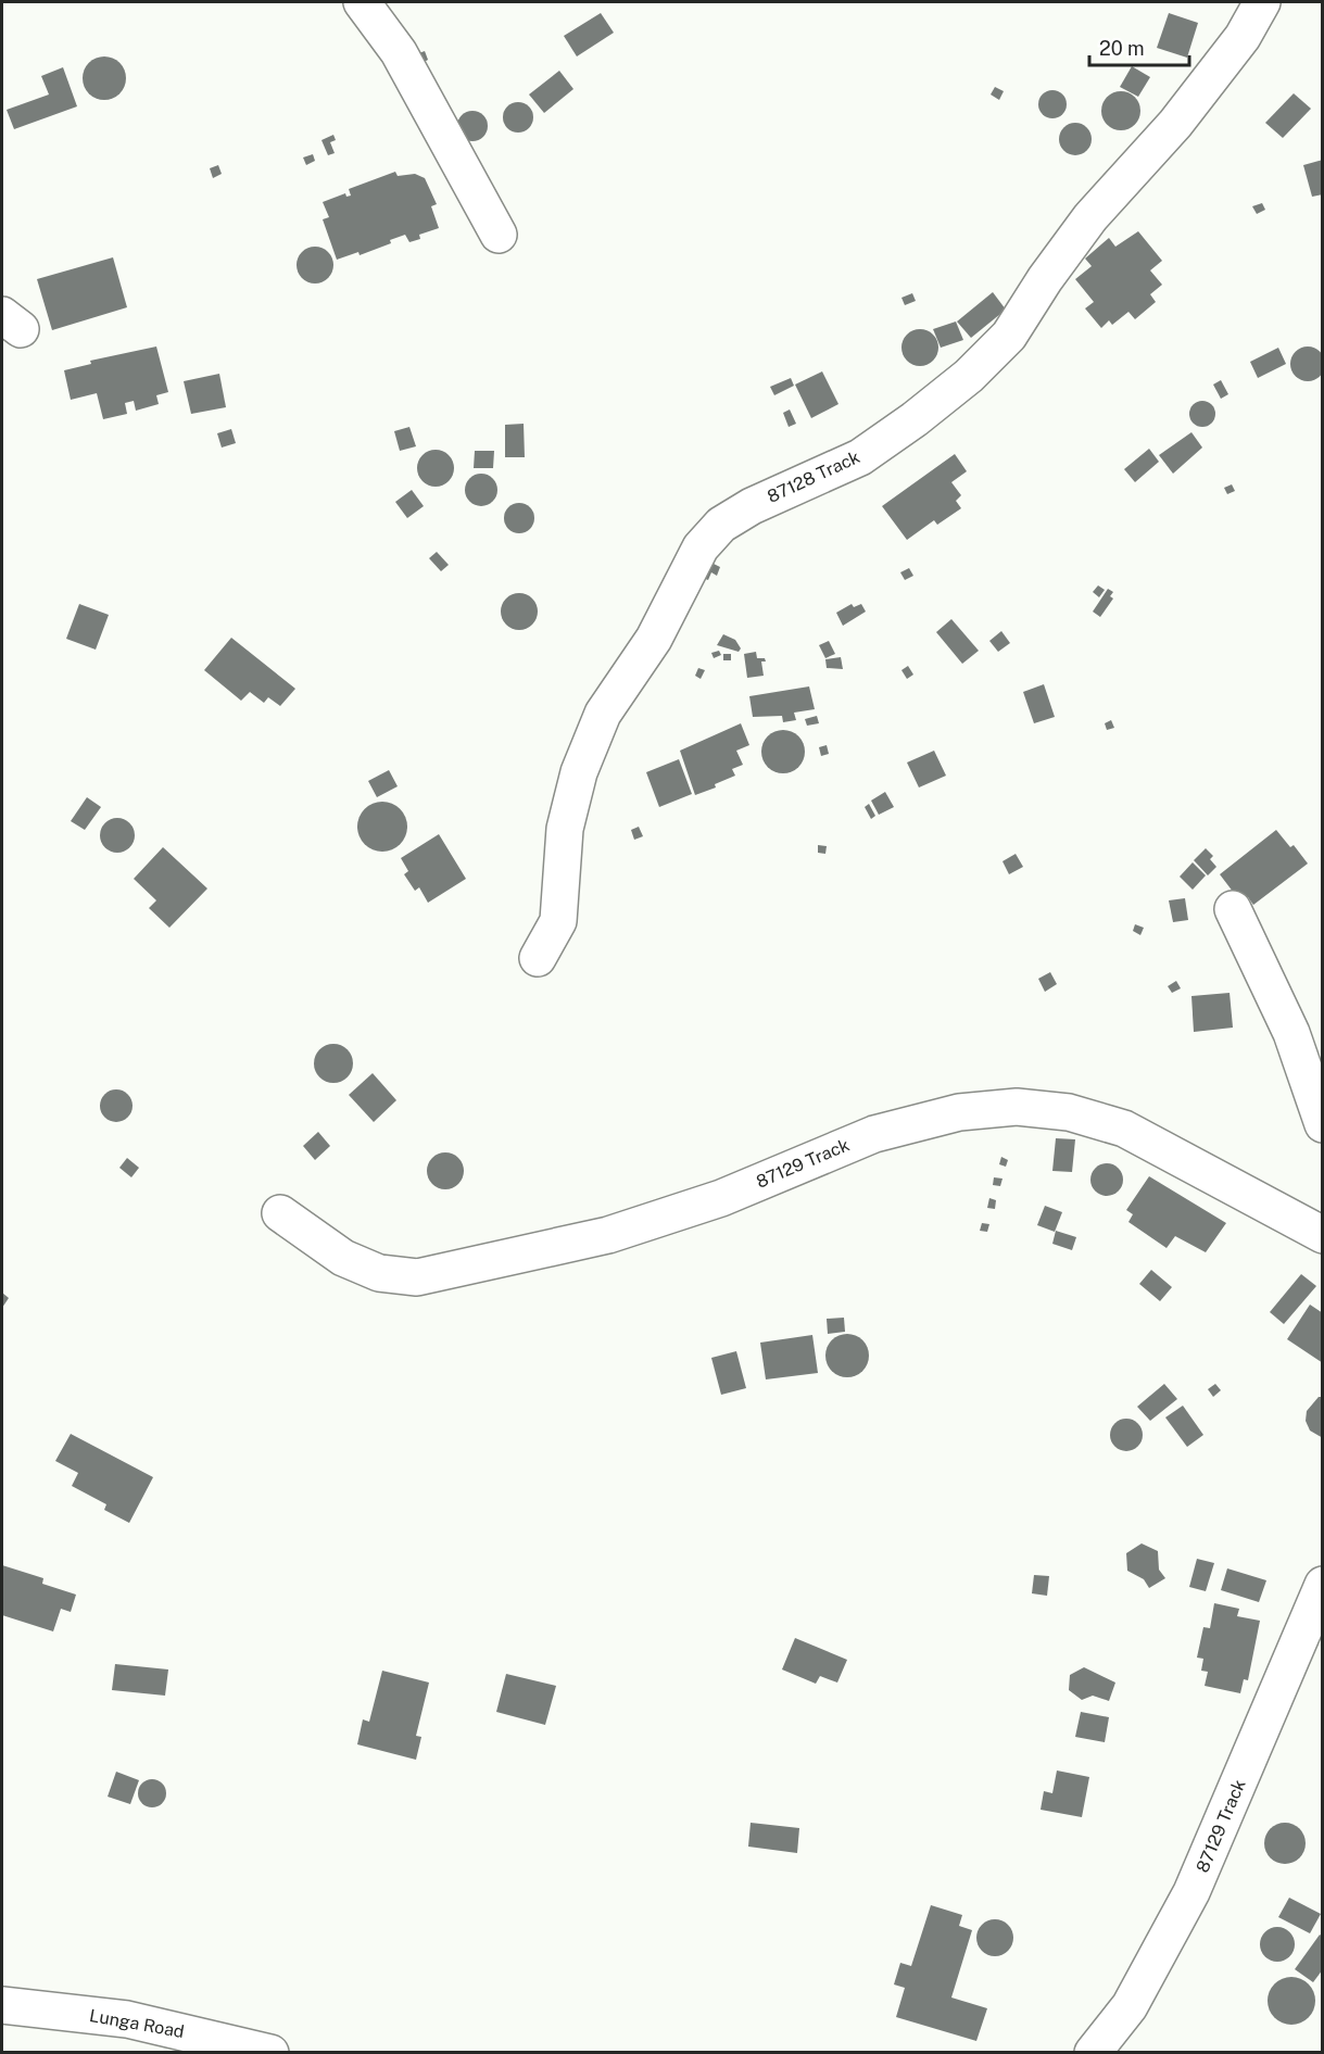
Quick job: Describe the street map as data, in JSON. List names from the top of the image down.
{
  "streets": {
    "street": ["87128 Track", "87129 Track", "Lunga Road"]
  },
  "scale_bar": "20 m"
}
